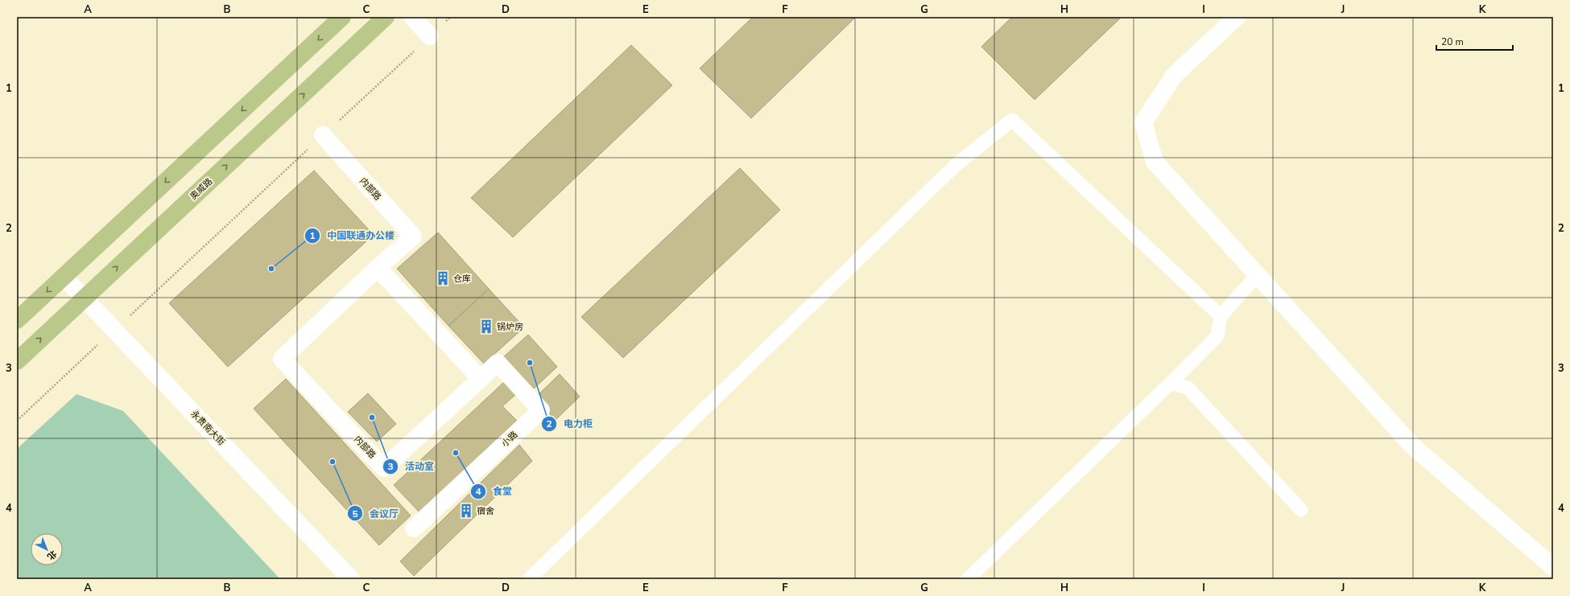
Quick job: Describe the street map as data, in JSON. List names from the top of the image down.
{
  "streets": {
    "main road": ["奥威路"],
    "street": ["内部路", "永贵南大街", "小路"]
  },
  "crossings": [
    ["奥威路", "永贵南大街"],
    ["内部路", "小路"]
  ],
  "places": {
    "other": [
      "中国联通办公楼",
      "电力柜",
      "活动室",
      "食堂",
      "会议厅"
    ],
    "building": ["仓库", "锅炉房", "宿舍"]
  },
  "scale_bar": "20 m",
  "north": "bottom right",
  "grid": {
    "columns": [
      "A",
      "B",
      "C",
      "D",
      "E",
      "F",
      "G",
      "H",
      "I",
      "J",
      "K"
    ],
    "rows": [
      "1",
      "2",
      "3",
      "4"
    ]
  }
}
